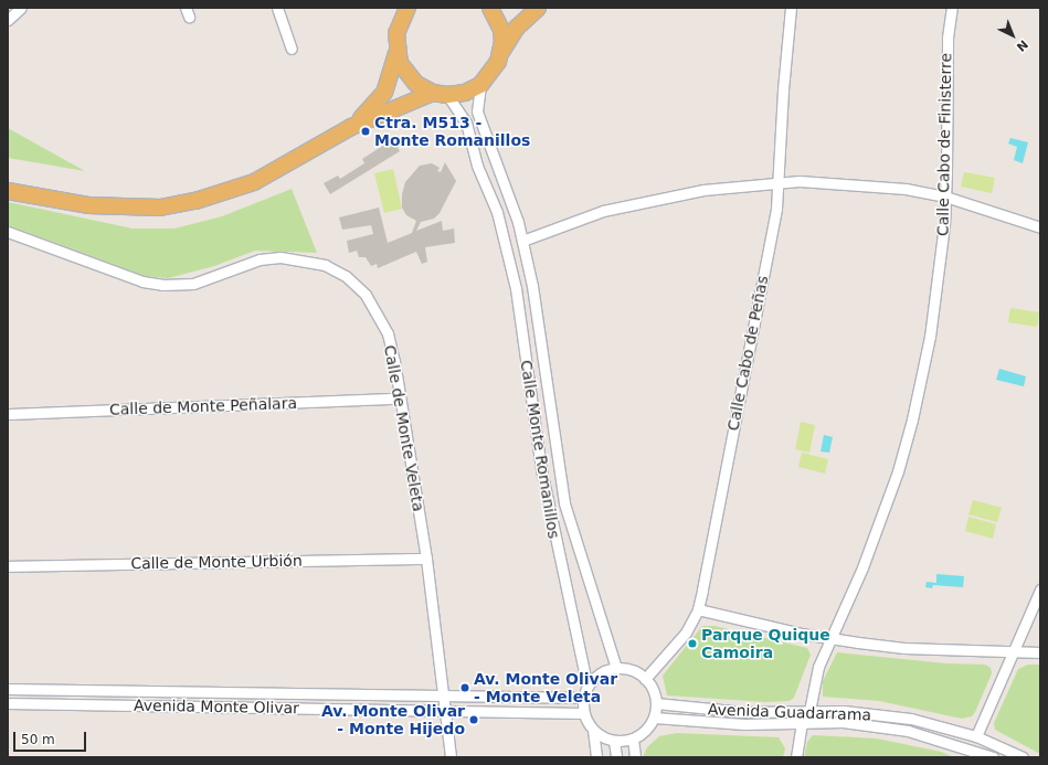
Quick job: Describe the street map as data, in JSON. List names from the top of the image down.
{
  "streets": {
    "street": [
      "Calle Cabo de Finisterre",
      "Calle Cabo de Peñas",
      "Calle de Monte Peñalara",
      "Calle de Monte Veleta",
      "Calle Monte Romanillos",
      "Calle de Monte Urbión",
      "Avenida Monte Olivar",
      "Avenida Guadarrama"
    ]
  },
  "crossings": [
    ["Calle Cabo de Finisterre", "Avenida Guadarrama"],
    ["Calle Cabo de Peñas", "Calle Monte Romanillos"],
    ["Calle Cabo de Peñas", "Avenida Monte Olivar"],
    ["Calle Cabo de Peñas", "Avenida Guadarrama"],
    ["Calle de Monte Peñalara", "Calle de Monte Veleta"],
    ["Calle de Monte Veleta", "Calle de Monte Urbión"],
    ["Calle de Monte Veleta", "Avenida Monte Olivar"],
    ["Calle Monte Romanillos", "Avenida Monte Olivar"],
    ["Calle Monte Romanillos", "Avenida Guadarrama"],
    ["Avenida Monte Olivar", "Avenida Guadarrama"]
  ],
  "places": [
    "Ctra. M513 - Monte Romanillos",
    "Parque Quique Camoira",
    "Av. Monte Olivar - Monte Veleta",
    "Av. Monte Olivar - Monte Hijedo"
  ],
  "scale_bar": "50 m",
  "north": "bottom right"
}
